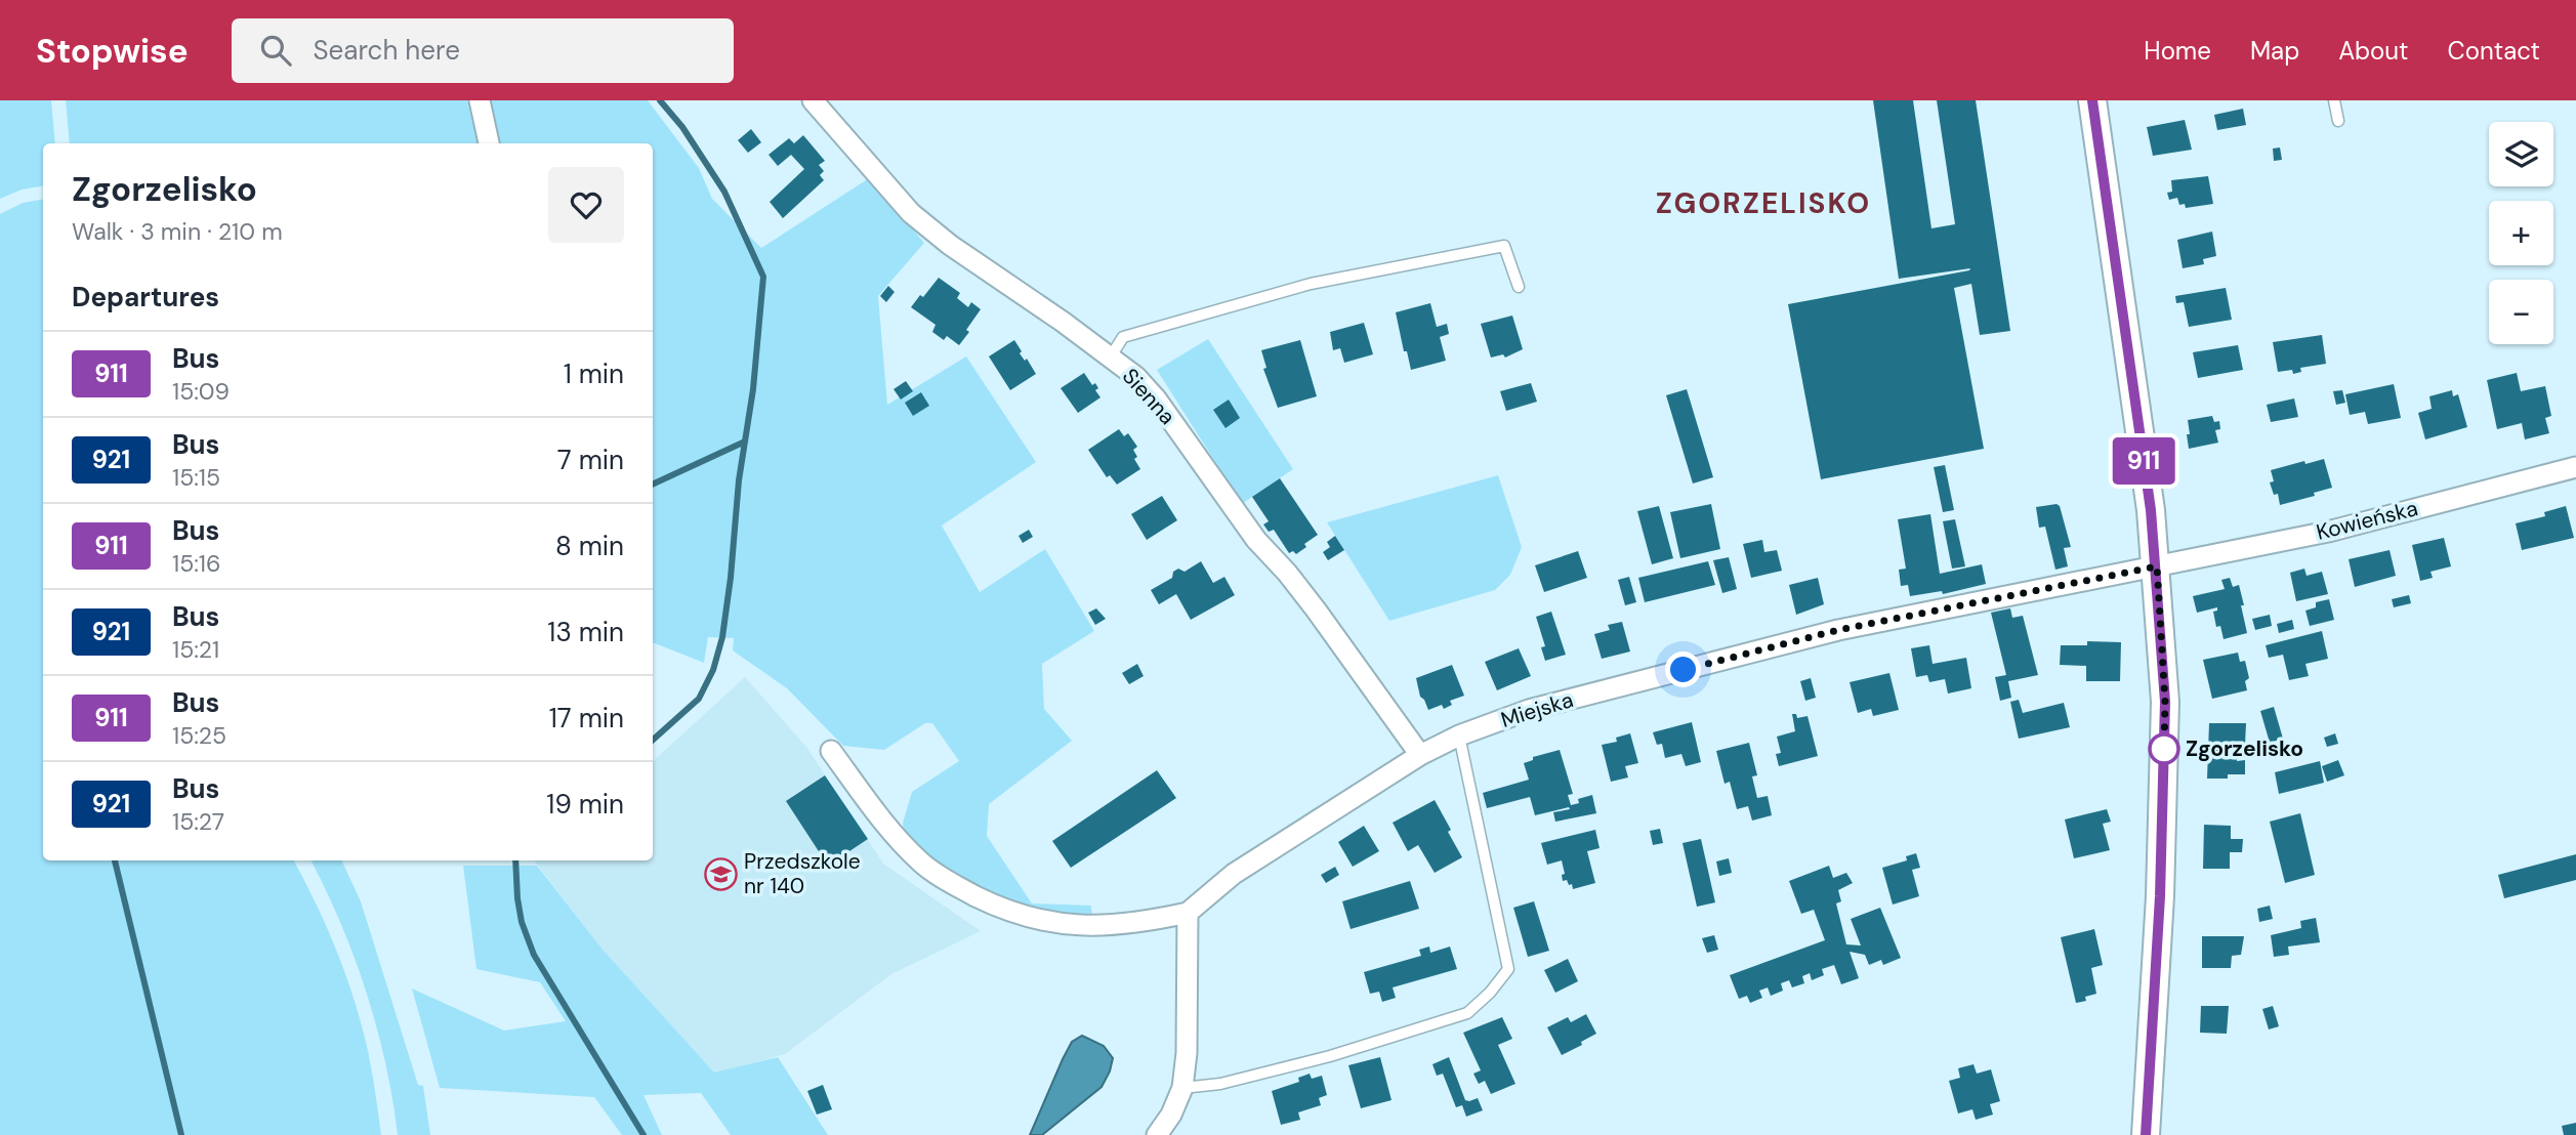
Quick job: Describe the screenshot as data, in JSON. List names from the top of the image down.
{
  "streets": {
    "street": ["Sienna", "Kowieńska", "Miejska"]
  },
  "crossings": [
    ["Sienna", "Miejska"],
    ["Kowieńska", "Miejska"]
  ],
  "districts": ["ZGORZELISKO"],
  "places": {
    "other": ["Zgorzelisko"],
    "school or university": ["Przedszkole nr 140"]
  },
  "lines": ["bus line 911"],
  "page": {
    "header": "Stopwise",
    "search": "Search here",
    "nav": [
      "Home",
      "Map",
      "About",
      "Contact"
    ],
    "on_map": "911",
    "map_buttons": ["+", "−"],
    "heading": [
      ["Zgorzelisko", "Walk · 3 min · 210 m"],
      "Departures"
    ],
    "list": [
      {
        "mark": "911",
        "name": "Bus",
        "note": "15:09",
        "value": "1 min"
      },
      {
        "mark": "921",
        "name": "Bus",
        "note": "15:15",
        "value": "7 min"
      },
      {
        "mark": "911",
        "name": "Bus",
        "note": "15:16",
        "value": "8 min"
      },
      {
        "mark": "921",
        "name": "Bus",
        "note": "15:21",
        "value": "13 min"
      },
      {
        "mark": "911",
        "name": "Bus",
        "note": "15:25",
        "value": "17 min"
      },
      {
        "mark": "921",
        "name": "Bus",
        "note": "15:27",
        "value": "19 min"
      }
    ]
  }
}
